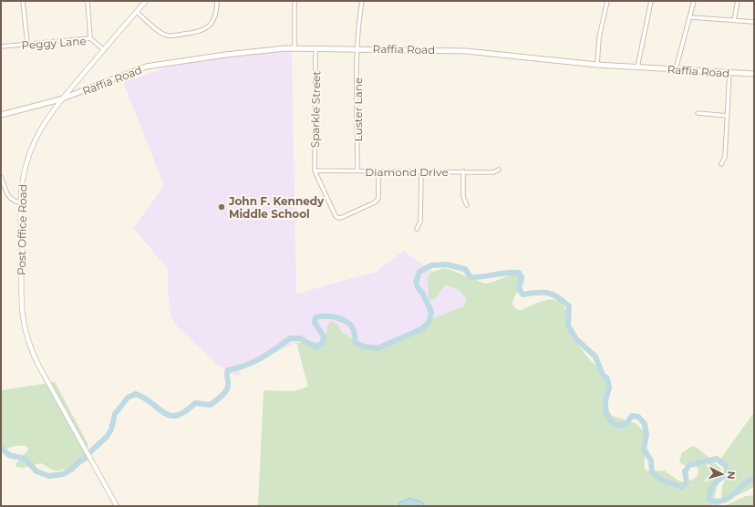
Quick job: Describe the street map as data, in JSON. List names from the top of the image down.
{
  "streets": {
    "main road": ["Raffia Road"],
    "street": [
      "Peggy Lane",
      "Sparkle Street",
      "Luster Lane",
      "Diamond Drive",
      "Post Office Road"
    ]
  },
  "crossings": [
    ["Peggy Lane", "Post Office Road"],
    ["Raffia Road", "Sparkle Street"],
    ["Raffia Road", "Luster Lane"],
    ["Raffia Road", "Post Office Road"],
    ["Sparkle Street", "Diamond Drive"],
    ["Luster Lane", "Diamond Drive"]
  ],
  "places": ["John F. Kennedy Middle School"],
  "north": "right"
}
